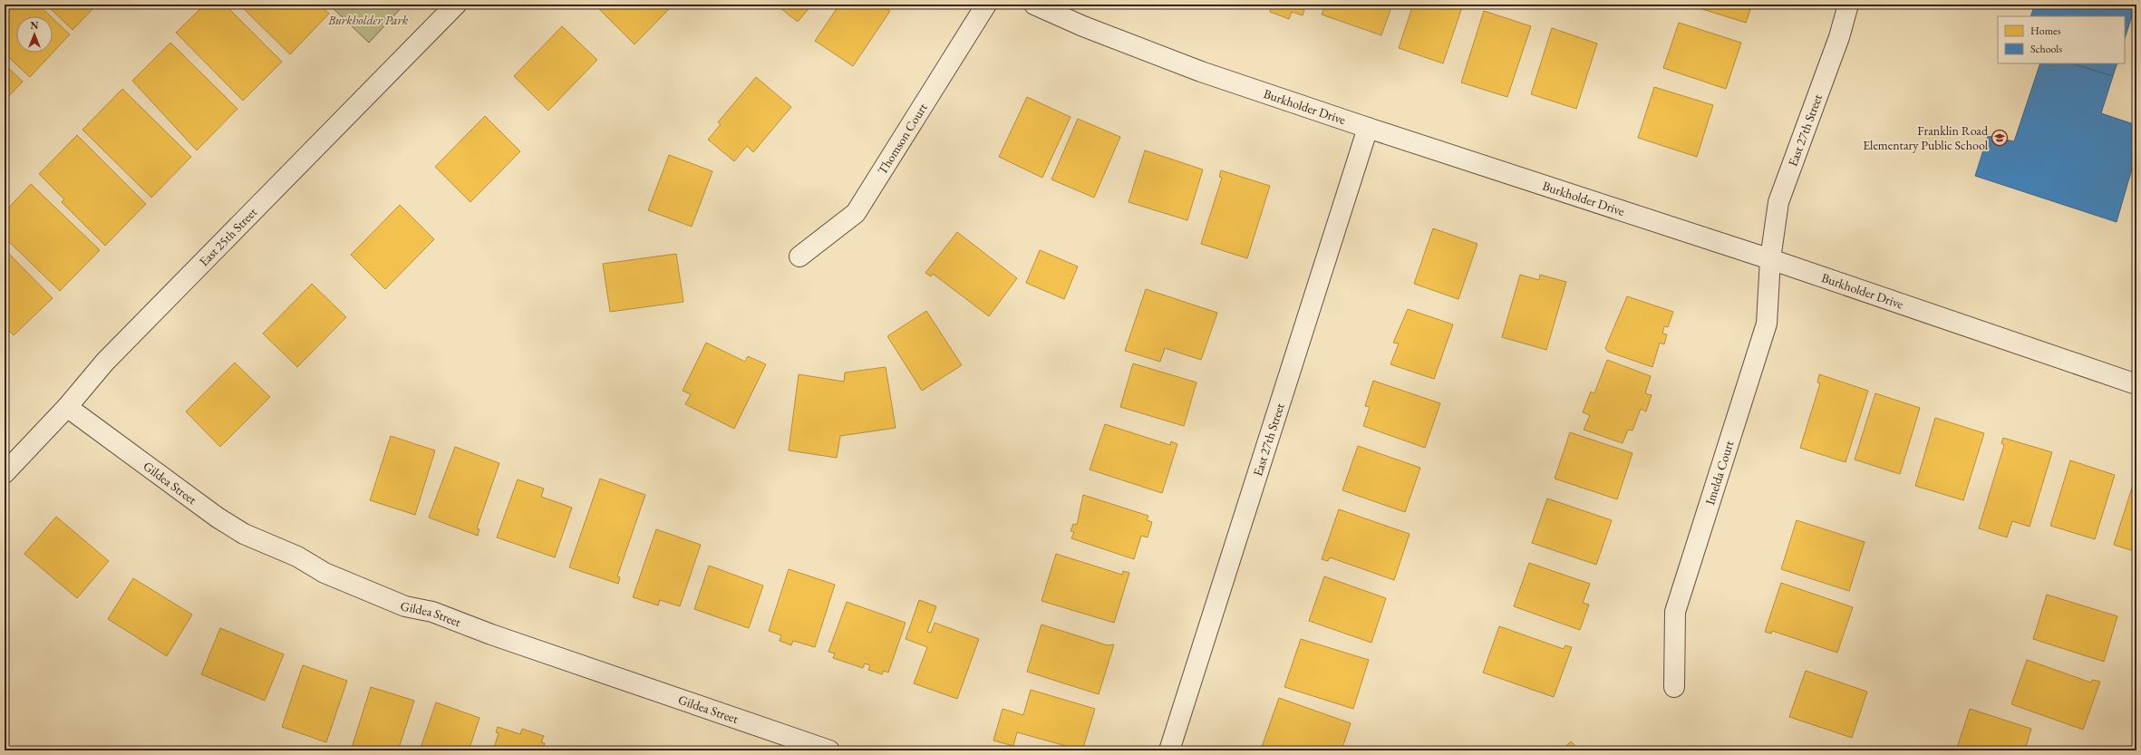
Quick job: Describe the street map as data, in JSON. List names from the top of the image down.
{
  "streets": {
    "street": [
      "Burkholder Drive",
      "East 27th Street",
      "Thomson Court",
      "East 25th Street",
      "Imelda Court",
      "Gildea Street"
    ]
  },
  "crossings": [
    ["Burkholder Drive", "East 27th Street"],
    ["Burkholder Drive", "Imelda Court"],
    ["East 27th Street", "Imelda Court"],
    ["East 25th Street", "Gildea Street"]
  ],
  "parks": ["Burkholder Park"],
  "places": {
    "school or university": ["Franklin Road Elementary Public School"]
  },
  "legend": ["Homes", "Schools"],
  "north": "top"
}
